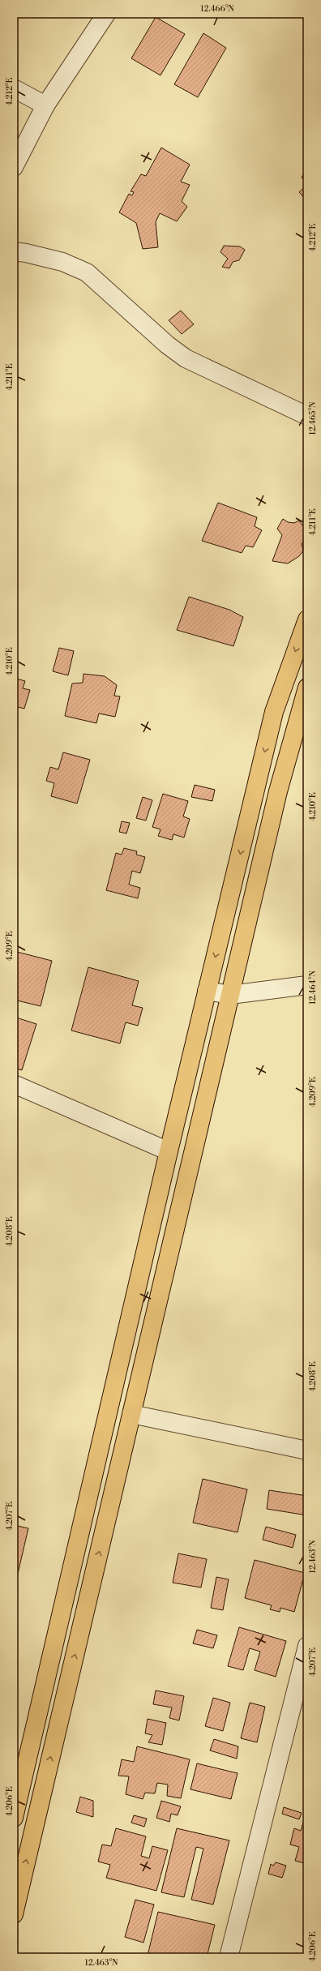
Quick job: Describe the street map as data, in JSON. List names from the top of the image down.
{
  "coordinates": [
    "12.466°N",
    "4.212°E",
    "4.211°E",
    "12.465°N",
    "4.210°E",
    "4.209°E",
    "12.464°N",
    "4.208°E",
    "4.207°E",
    "12.463°N",
    "4.206°E"
  ]
}
